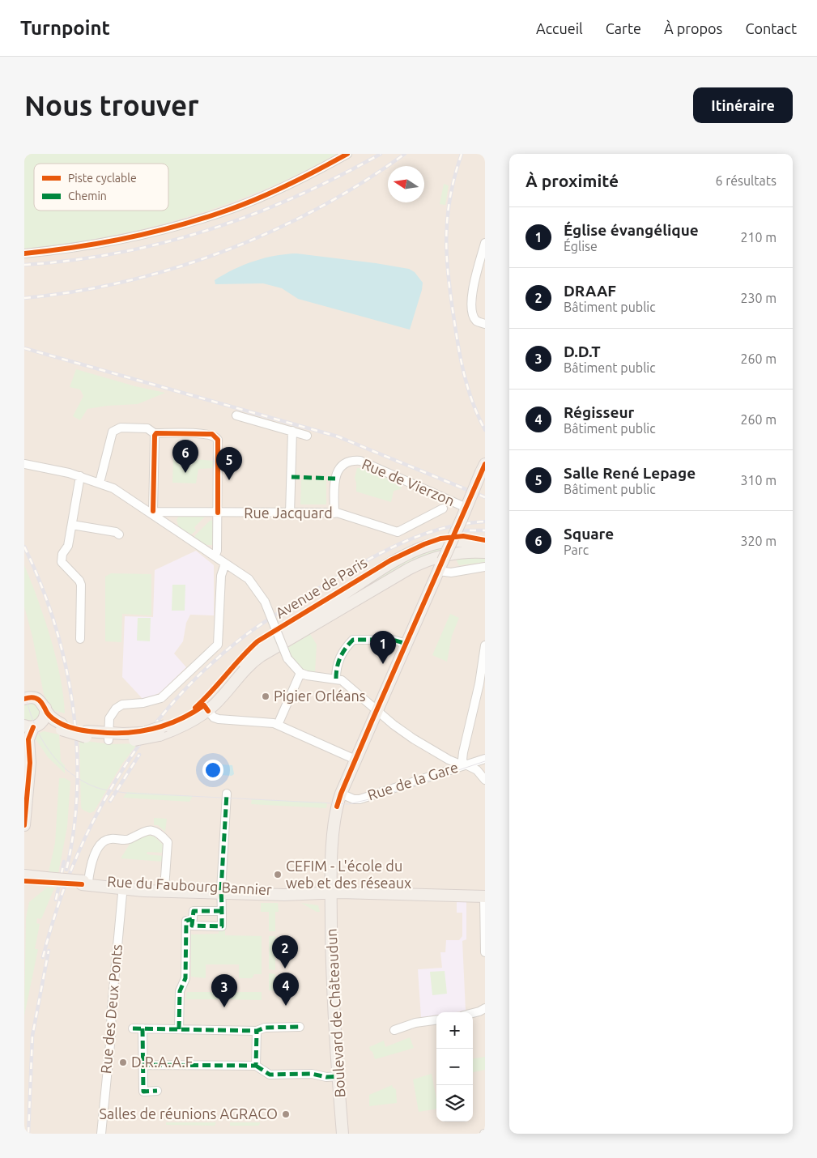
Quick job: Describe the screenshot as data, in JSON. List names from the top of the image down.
{
  "streets": {
    "main road": ["Avenue de Paris", "Rue du Faubourg Bannier", "Boulevard de Châteaudun"],
    "street": [
      "Rue de Vierzon",
      "Rue Jacquard",
      "Rue de la Gare",
      "Rue des Deux Ponts"
    ]
  },
  "crossings": [
    ["Rue de Vierzon", "Rue Jacquard"],
    ["Rue du Faubourg Bannier", "Rue des Deux Ponts"],
    ["Rue du Faubourg Bannier", "Boulevard de Châteaudun"]
  ],
  "places": [
    "Pigier Orléans",
    "CEFIM - L'école du web et des réseaux",
    "D.R.A.A.F",
    "Salles de réunions AGRACO"
  ],
  "legend": ["Piste cyclable", "Chemin"],
  "north": "left",
  "page": {
    "header": "Turnpoint",
    "nav": [
      "Accueil",
      "Carte",
      "À propos",
      "Contact"
    ],
    "buttons": "Itinéraire",
    "title": "Nous trouver",
    "heading": ["À proximité", "6 résultats"],
    "list": [
      {
        "mark": "1",
        "name": "Église évangélique",
        "note": "Église",
        "value": "210 m"
      },
      {
        "mark": "2",
        "name": "DRAAF",
        "note": "Bâtiment public",
        "value": "230 m"
      },
      {
        "mark": "3",
        "name": "D.D.T",
        "note": "Bâtiment public",
        "value": "260 m"
      },
      {
        "mark": "4",
        "name": "Régisseur",
        "note": "Bâtiment public",
        "value": "260 m"
      },
      {
        "mark": "5",
        "name": "Salle René Lepage",
        "note": "Bâtiment public",
        "value": "310 m"
      },
      {
        "mark": "6",
        "name": "Square",
        "note": "Parc",
        "value": "320 m"
      }
    ],
    "pins": [
      "6",
      "5",
      "1",
      "2",
      "4",
      "3"
    ],
    "map_buttons": ["+", "−"]
  }
}
